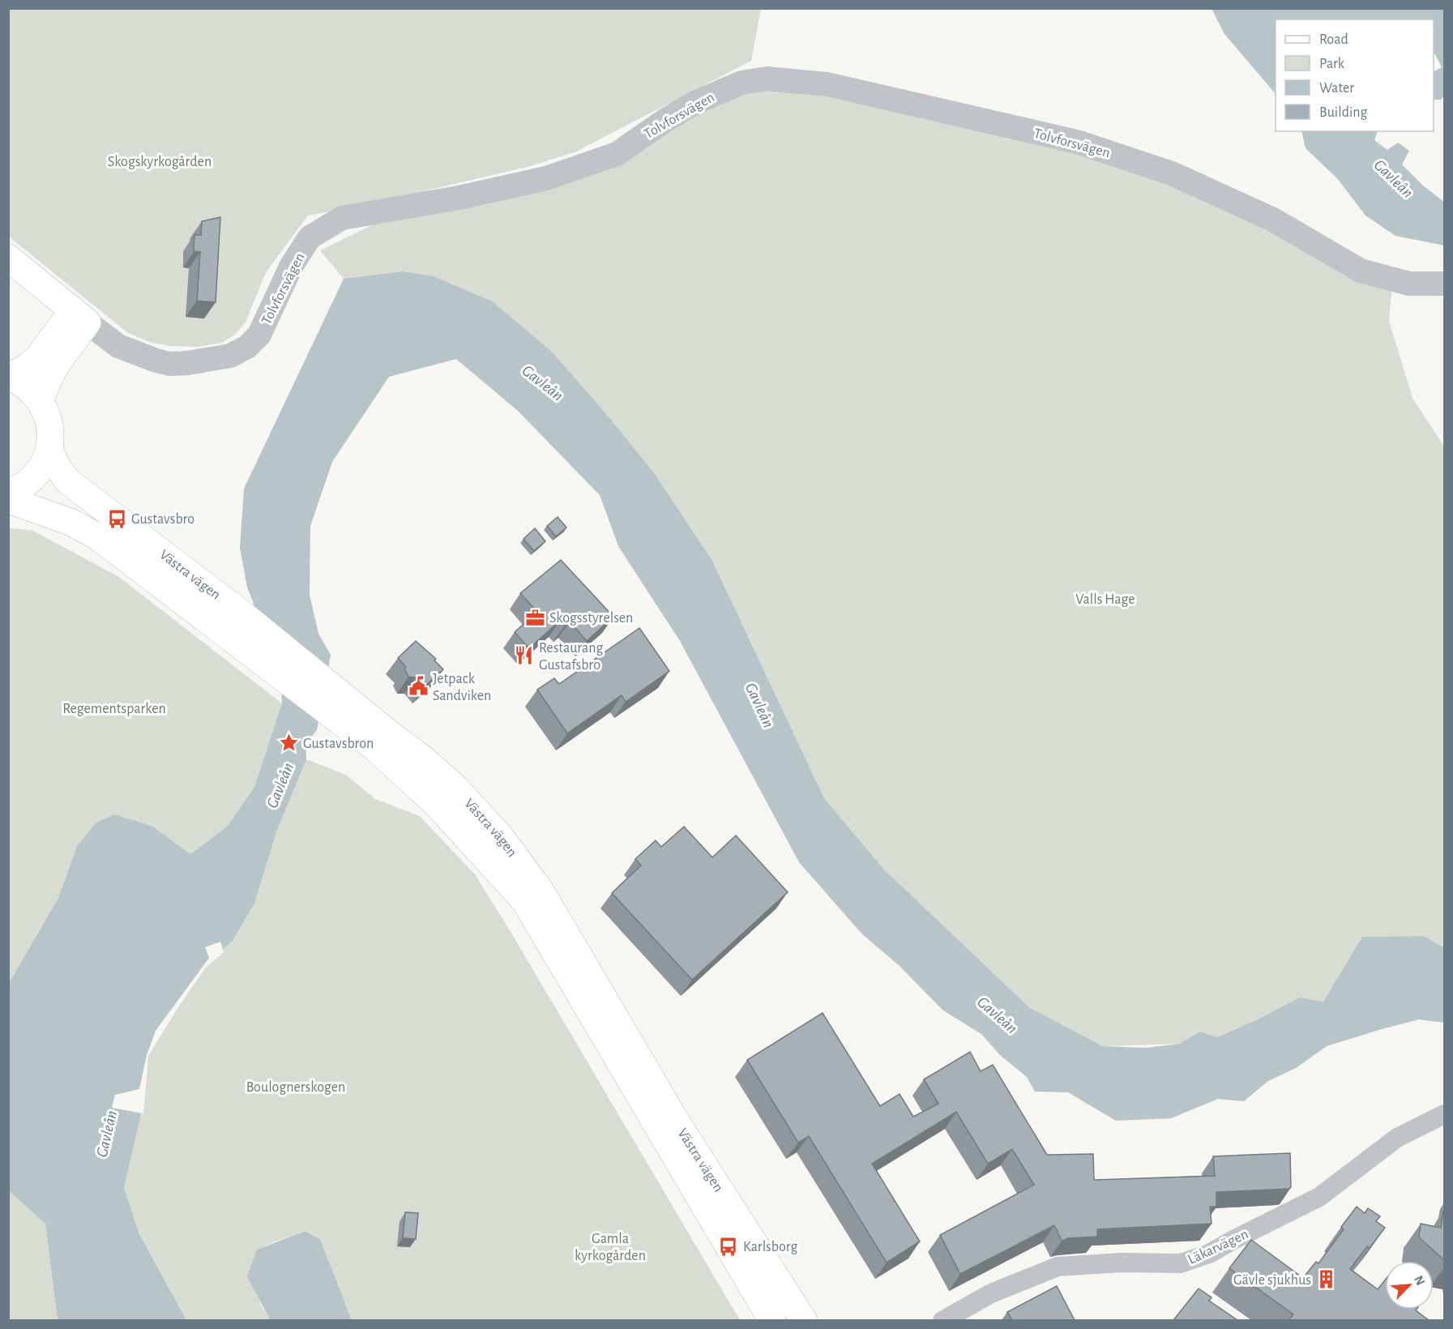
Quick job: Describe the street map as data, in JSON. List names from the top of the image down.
{
  "streets": {
    "main road": ["Västra vägen"],
    "street": ["Tolvforsvägen", "Läkarvägen"]
  },
  "water": ["Gavleån"],
  "parks": [
    "Skogskyrkogården",
    "Valls Hage",
    "Regementsparken",
    "Boulognerskogen",
    "Gamla kyrkogården"
  ],
  "places": {
    "bus stop": ["Gustavsbro", "Karlsborg"],
    "office": ["Skogsstyrelsen"],
    "restaurant": ["Restaurang Gustafsbro"],
    "public building": ["Jetpack Sandviken"],
    "place": ["Gustavsbron"],
    "building": ["Gävle sjukhus"]
  },
  "legend": [
    "Road",
    "Park",
    "Water",
    "Building"
  ],
  "north": "top right"
}
